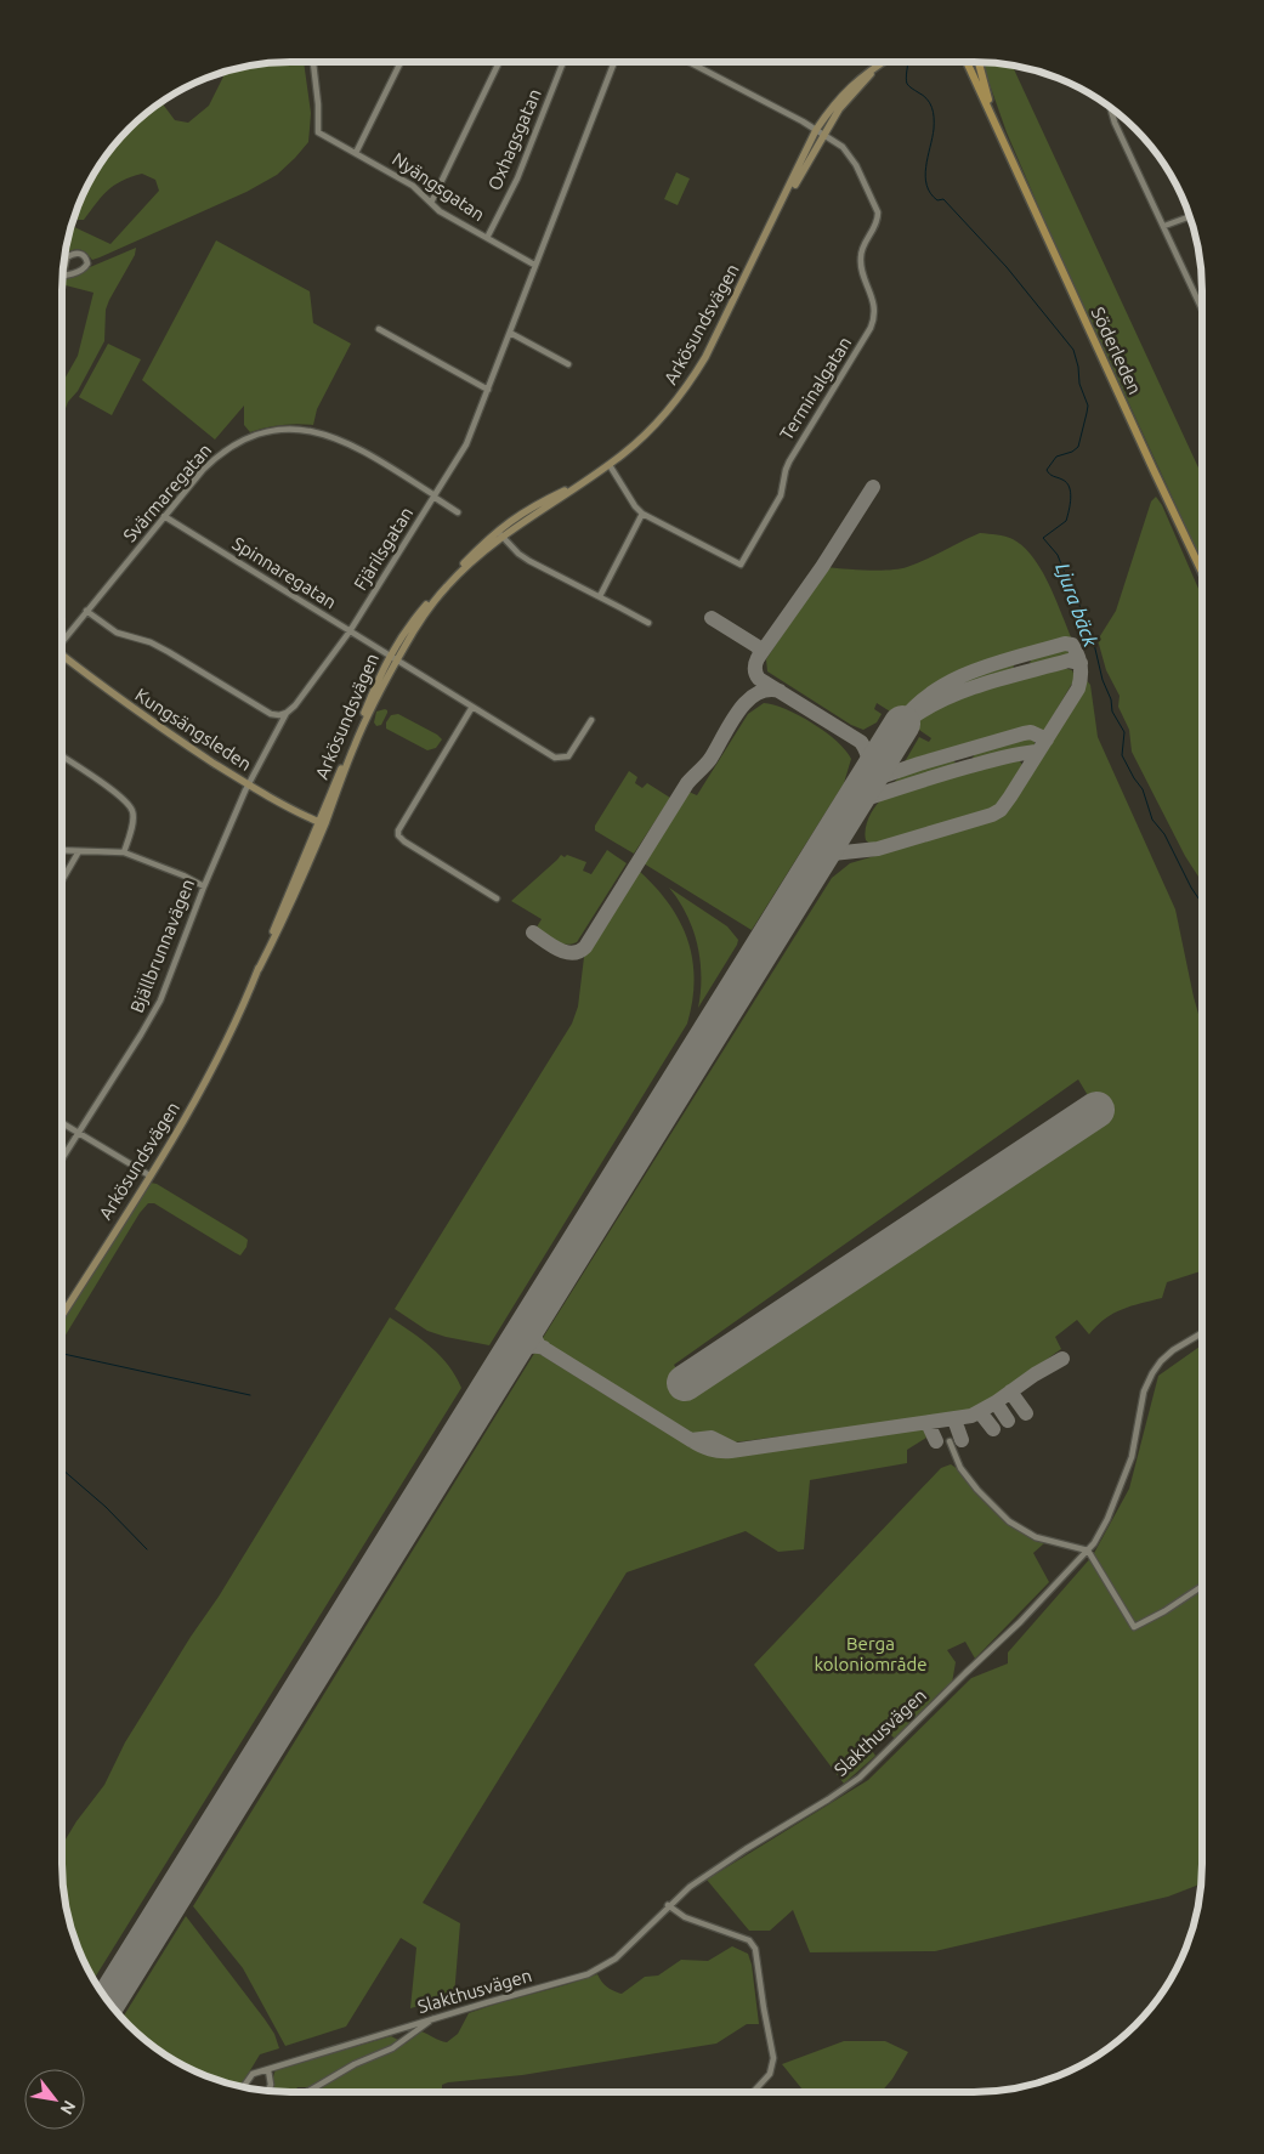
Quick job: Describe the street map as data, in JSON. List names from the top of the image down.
{
  "streets": {
    "main road": ["Arkösundsvägen", "Söderleden", "Kungsängsleden"],
    "street": [
      "Oxhagsgatan",
      "Nyängsgatan",
      "Terminalgatan",
      "Svärmaregatan",
      "Fjärilsgatan",
      "Spinnaregatan",
      "Bjällbrunnavägen",
      "Slakthusvägen"
    ]
  },
  "crossings": [
    ["Oxhagsgatan", "Nyängsgatan"],
    ["Nyängsgatan", "Fjärilsgatan"],
    ["Arkösundsvägen", "Terminalgatan"],
    ["Arkösundsvägen", "Spinnaregatan"],
    ["Arkösundsvägen", "Kungsängsleden"],
    ["Svärmaregatan", "Fjärilsgatan"],
    ["Svärmaregatan", "Spinnaregatan"],
    ["Fjärilsgatan", "Spinnaregatan"],
    ["Fjärilsgatan", "Kungsängsleden"],
    ["Fjärilsgatan", "Bjällbrunnavägen"],
    ["Kungsängsleden", "Bjällbrunnavägen"]
  ],
  "water": ["Ljura bäck"],
  "parks": ["Berga koloniområde"],
  "north": "bottom right"
}
